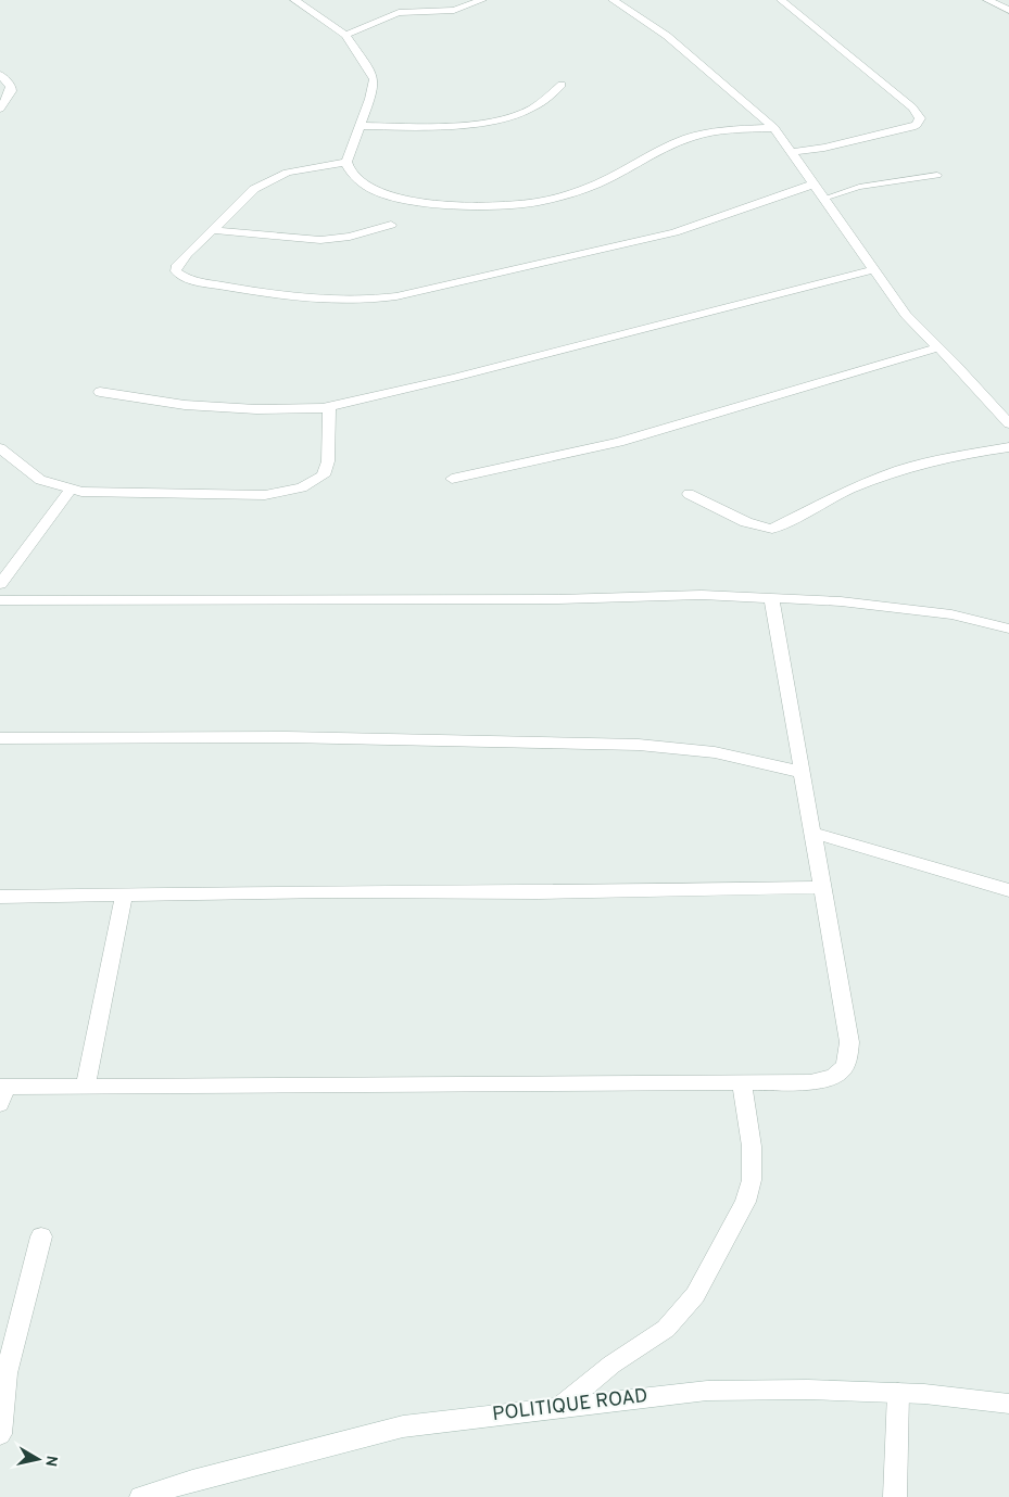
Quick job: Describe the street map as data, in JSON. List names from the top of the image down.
{
  "streets": {
    "street": ["POLITIQUE ROAD"]
  },
  "north": "right"
}
